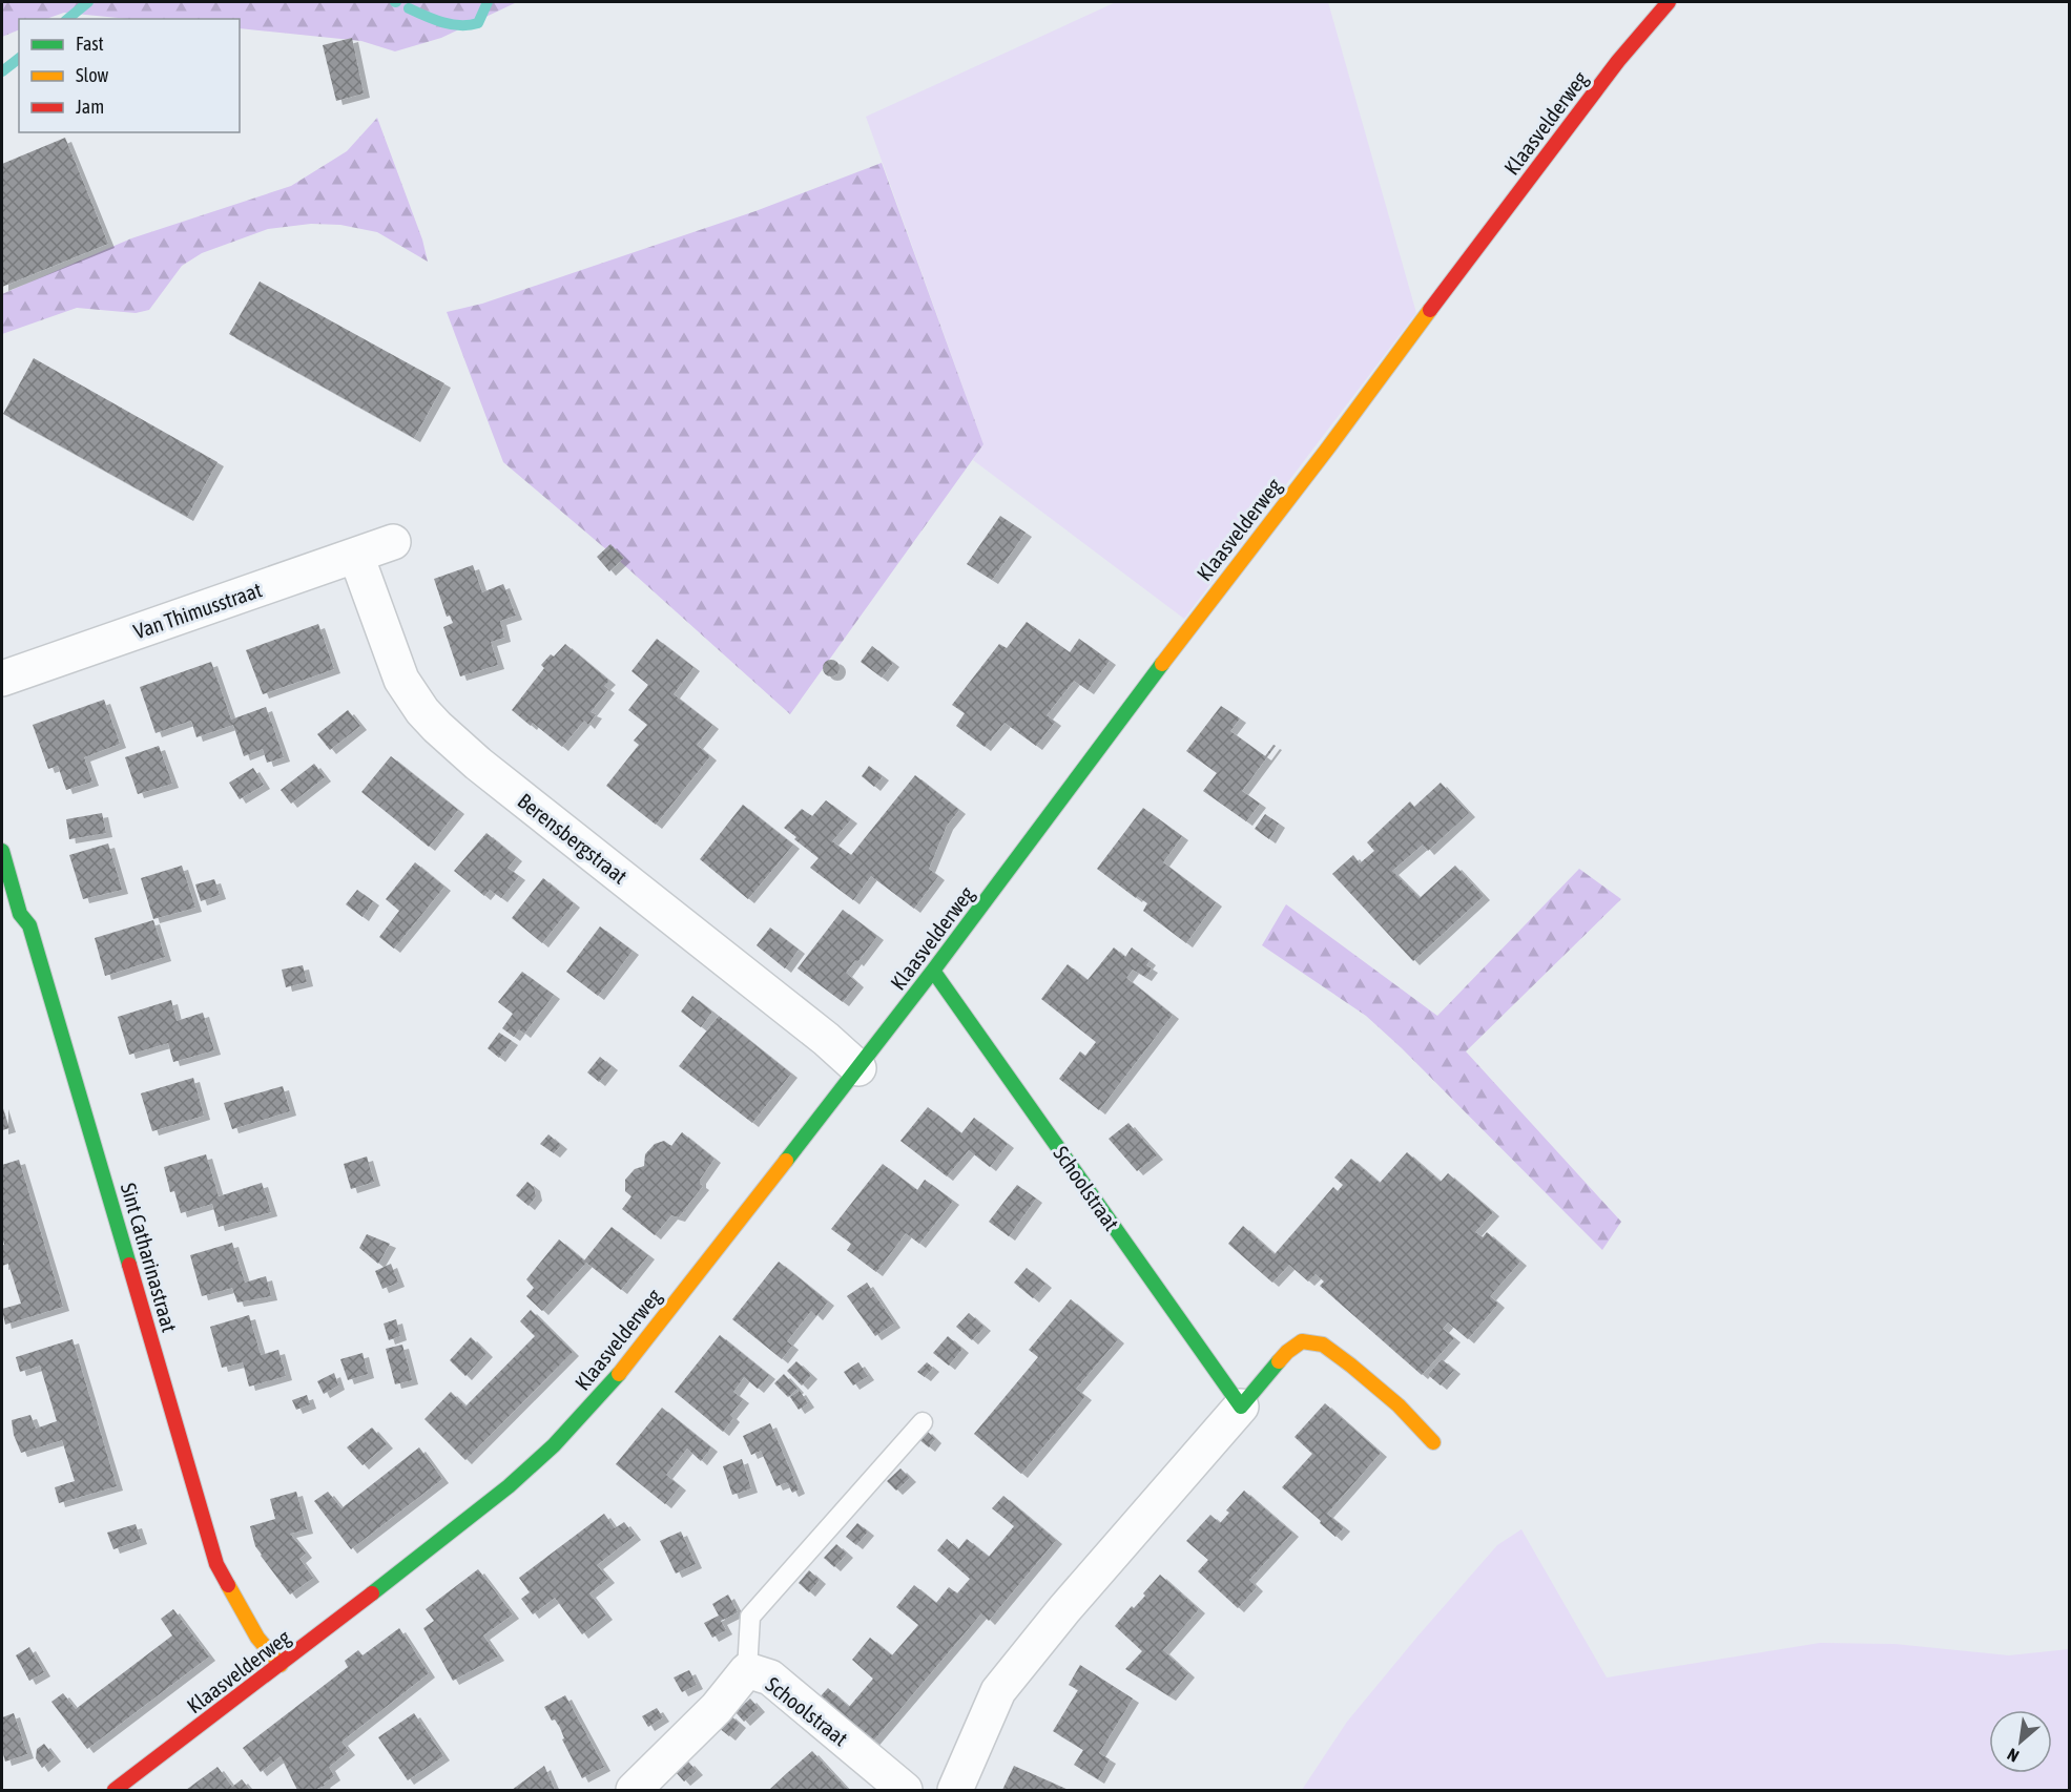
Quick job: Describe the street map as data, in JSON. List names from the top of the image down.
{
  "streets": {
    "street": [
      "Klaasvelderweg",
      "Van Thimusstraat",
      "Berensbergstraat",
      "Schoolstraat",
      "Sint Catharinastraat"
    ]
  },
  "crossings": [
    ["Klaasvelderweg", "Berensbergstraat"],
    ["Klaasvelderweg", "Schoolstraat"],
    ["Klaasvelderweg", "Sint Catharinastraat"],
    ["Van Thimusstraat", "Berensbergstraat"]
  ],
  "legend": ["Fast", "Slow", "Jam"],
  "north": "bottom left"
}
